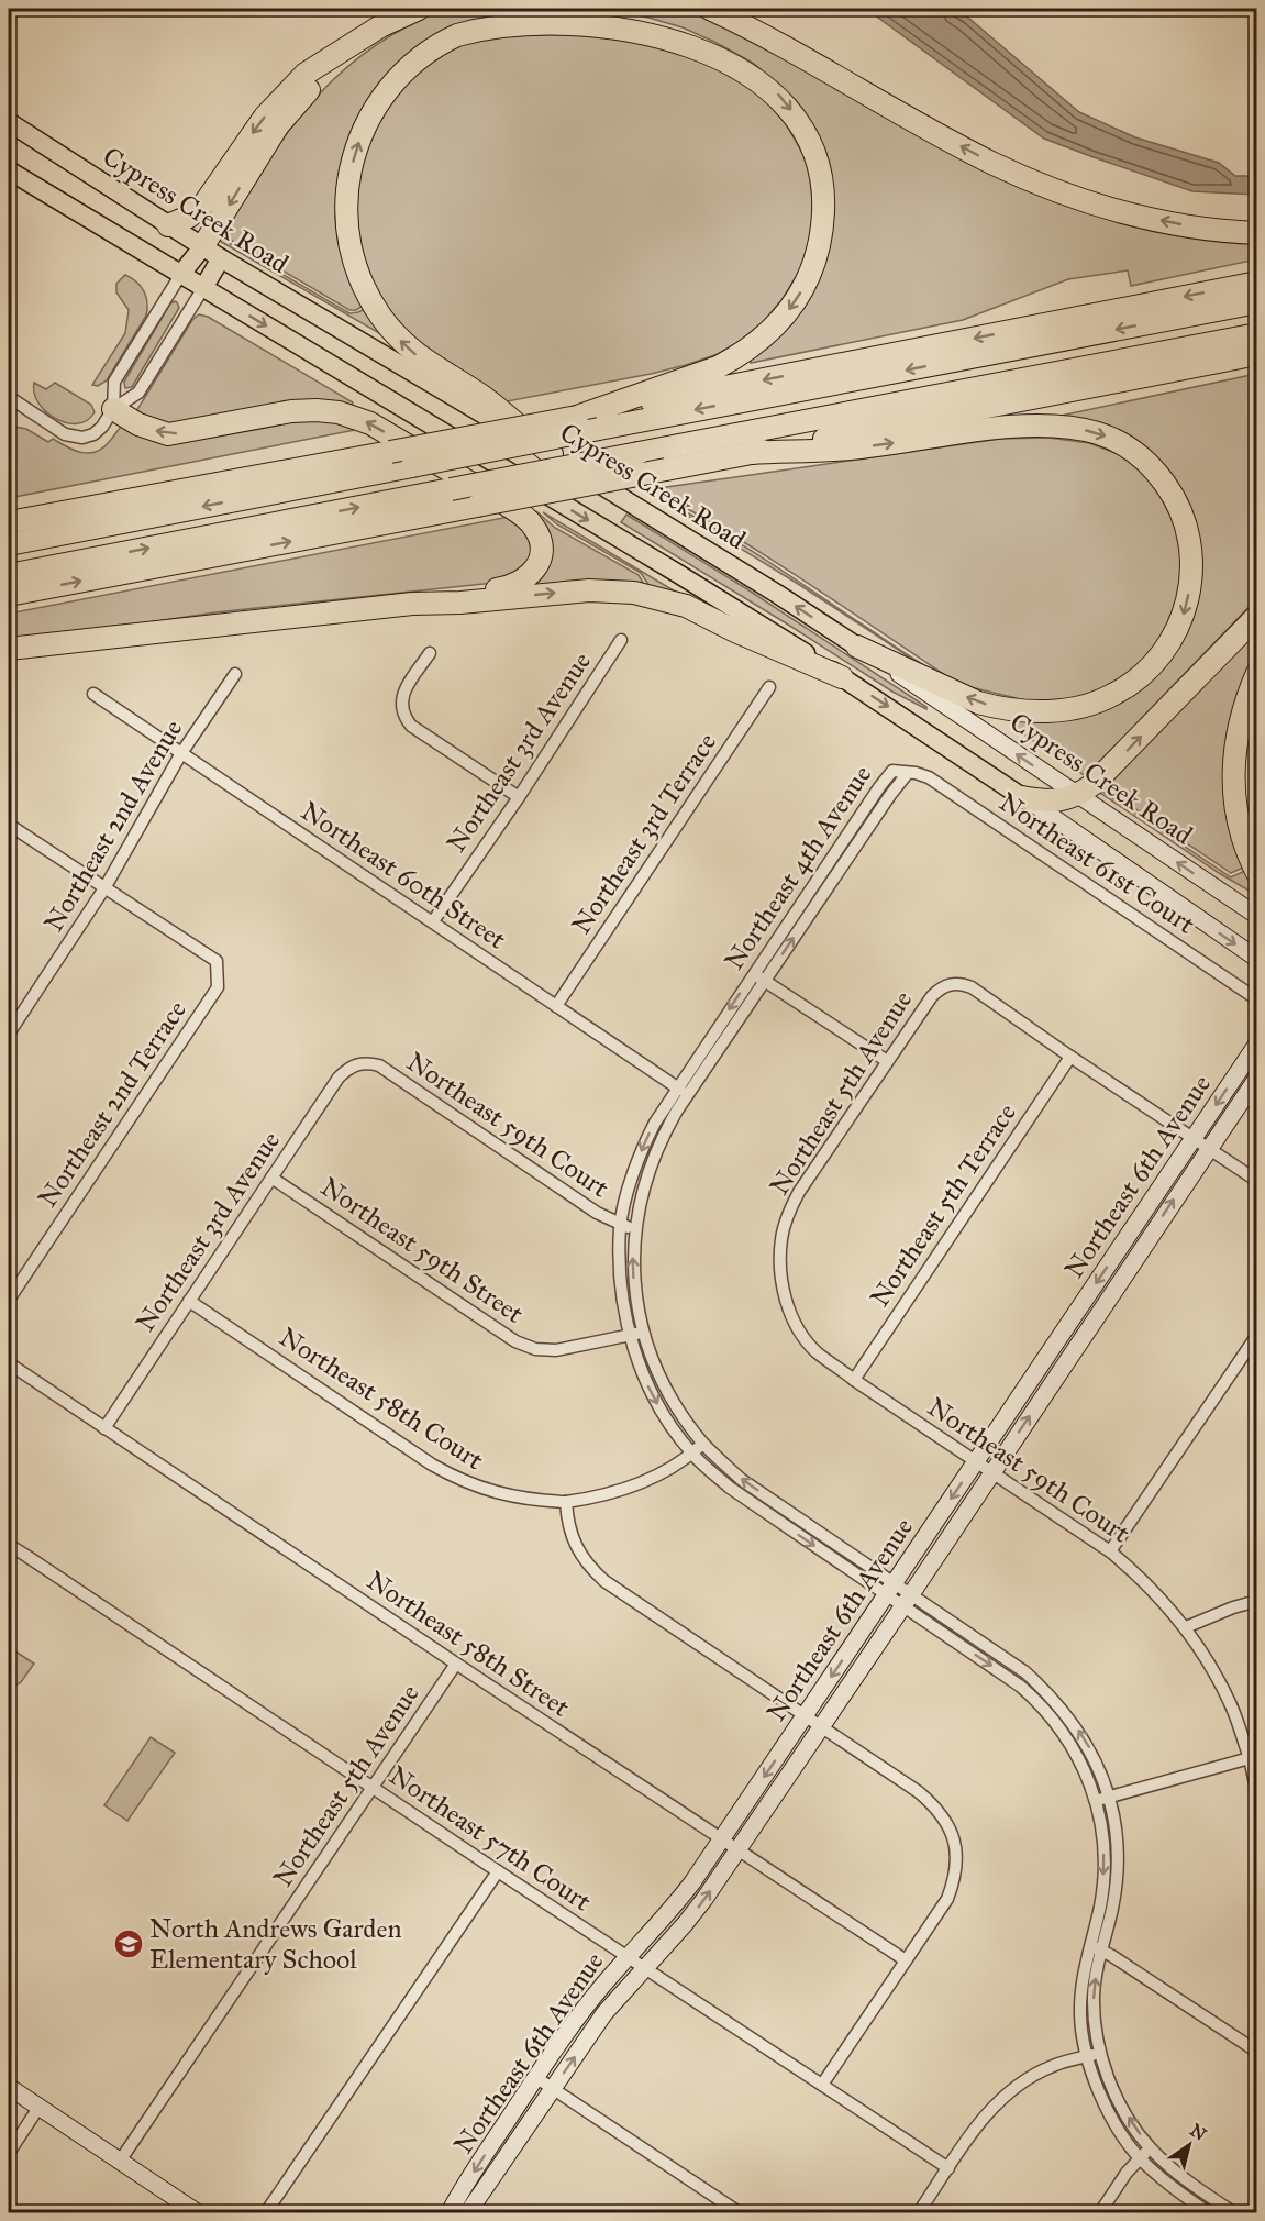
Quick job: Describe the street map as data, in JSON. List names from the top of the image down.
{
  "streets": {
    "main road": ["Cypress Creek Road"],
    "street": [
      "Northeast 3rd Avenue",
      "Northeast 2nd Avenue",
      "Northeast 3rd Terrace",
      "Northeast 61st Court",
      "Northeast 4th Avenue",
      "Northeast 60th Street",
      "Northeast 5th Avenue",
      "Northeast 2nd Terrace",
      "Northeast 59th Court",
      "Northeast 6th Avenue",
      "Northeast 5th Terrace",
      "Northeast 59th Street",
      "Northeast 58th Court",
      "Northeast 58th Street",
      "Northeast 57th Court"
    ]
  },
  "crossings": [
    ["Northeast 3rd Avenue", "Northeast 60th Street"],
    ["Northeast 3rd Avenue", "Northeast 59th Court"],
    ["Northeast 3rd Avenue", "Northeast 59th Street"],
    ["Northeast 3rd Avenue", "Northeast 58th Court"],
    ["Northeast 3rd Avenue", "Northeast 58th Street"],
    ["Northeast 2nd Avenue", "Northeast 60th Street"],
    ["Northeast 2nd Avenue", "Northeast 2nd Terrace"],
    ["Northeast 3rd Terrace", "Northeast 60th Street"],
    ["Northeast 61st Court", "Northeast 4th Avenue"],
    ["Northeast 4th Avenue", "Northeast 60th Street"],
    ["Northeast 4th Avenue", "Northeast 59th Court"],
    ["Northeast 4th Avenue", "Northeast 59th Street"],
    ["Northeast 5th Avenue", "Northeast 59th Court"],
    ["Northeast 5th Avenue", "Northeast 5th Terrace"],
    ["Northeast 5th Avenue", "Northeast 58th Street"],
    ["Northeast 5th Avenue", "Northeast 57th Court"],
    ["Northeast 59th Court", "Northeast 6th Avenue"],
    ["Northeast 59th Court", "Northeast 5th Terrace"],
    ["Northeast 6th Avenue", "Northeast 58th Street"],
    ["Northeast 6th Avenue", "Northeast 57th Court"]
  ],
  "places": {
    "school or university": ["North Andrews Garden Elementary School"]
  },
  "north": "top right"
}
